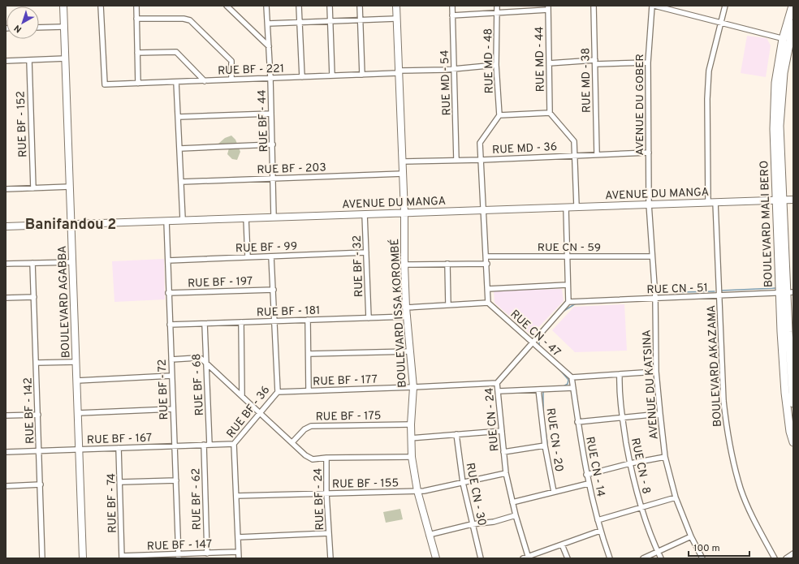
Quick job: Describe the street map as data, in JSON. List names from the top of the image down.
{
  "streets": {
    "main road": ["BOULEVARD MALI BERO"],
    "street": [
      "RUE MD - 44",
      "RUE MD - 48",
      "RUE BF - 221",
      "RUE MD - 38",
      "RUE MD - 54",
      "AVENUE DU GOBER",
      "RUE BF - 44",
      "RUE BF - 152",
      "RUE MD - 36",
      "RUE BF - 203",
      "AVENUE DU MANGA",
      "RUE BF - 99",
      "RUE CN - 59",
      "RUE BF - 32",
      "RUE BF - 197",
      "RUE CN - 51",
      "BOULEVARD AGABBA",
      "RUE BF - 181",
      "BOULEVARD ISSA KOROMBÉ",
      "RUE CN - 47",
      "BOULEVARD AKAZAMA",
      "RUE BF - 177",
      "RUE BF - 68",
      "AVENUE DU KATSINA",
      "RUE BF - 72",
      "RUE BF - 142",
      "RUE BF - 36",
      "RUE BF - 175",
      "RUE CN - 24",
      "RUE BF - 167",
      "RUE CN - 20",
      "RUE CN - 8",
      "RUE CN - 14",
      "RUE BF - 155",
      "RUE CN - 30",
      "RUE BF - 62",
      "RUE BF - 24",
      "RUE BF - 74",
      "RUE BF - 147"
    ]
  },
  "crossings": [
    ["RUE MD - 48", "RUE BF - 221"],
    ["RUE BF - 221", "RUE MD - 54"],
    ["RUE BF - 221", "RUE BF - 44"],
    ["RUE BF - 221", "BOULEVARD ISSA KOROMBÉ"],
    ["RUE MD - 38", "RUE MD - 36"],
    ["RUE MD - 54", "RUE MD - 36"],
    ["AVENUE DU GOBER", "RUE MD - 36"],
    ["AVENUE DU GOBER", "AVENUE DU MANGA"],
    ["AVENUE DU GOBER", "AVENUE DU KATSINA"],
    ["RUE BF - 44", "RUE BF - 203"],
    ["RUE BF - 44", "AVENUE DU MANGA"],
    ["RUE MD - 36", "BOULEVARD ISSA KOROMBÉ"],
    ["RUE BF - 203", "BOULEVARD ISSA KOROMBÉ"],
    ["AVENUE DU MANGA", "BOULEVARD MALI BERO"],
    ["AVENUE DU MANGA", "RUE BF - 32"],
    ["AVENUE DU MANGA", "BOULEVARD AGABBA"],
    ["AVENUE DU MANGA", "BOULEVARD ISSA KOROMBÉ"],
    ["AVENUE DU MANGA", "BOULEVARD AKAZAMA"],
    ["AVENUE DU MANGA", "AVENUE DU KATSINA"],
    ["AVENUE DU MANGA", "RUE BF - 72"],
    ["BOULEVARD MALI BERO", "RUE CN - 51"],
    ["RUE BF - 99", "RUE BF - 32"],
    ["RUE BF - 99", "RUE BF - 72"],
    ["RUE BF - 99", "RUE BF - 36"],
    ["RUE CN - 59", "AVENUE DU KATSINA"],
    ["RUE BF - 32", "RUE BF - 181"],
    ["RUE BF - 197", "RUE BF - 72"],
    ["RUE BF - 197", "RUE BF - 36"],
    ["RUE CN - 51", "BOULEVARD AKAZAMA"],
    ["RUE CN - 51", "AVENUE DU KATSINA"],
    ["RUE CN - 51", "RUE CN - 24"],
    ["BOULEVARD AGABBA", "RUE BF - 167"],
    ["RUE BF - 181", "BOULEVARD ISSA KOROMBÉ"],
    ["RUE BF - 181", "RUE BF - 68"],
    ["RUE BF - 181", "RUE BF - 72"],
    ["RUE BF - 181", "RUE BF - 36"],
    ["BOULEVARD ISSA KOROMBÉ", "RUE BF - 177"],
    ["BOULEVARD ISSA KOROMBÉ", "RUE BF - 175"],
    ["BOULEVARD ISSA KOROMBÉ", "RUE BF - 155"],
    ["RUE CN - 47", "RUE CN - 24"],
    ["RUE CN - 47", "RUE CN - 14"],
    ["RUE BF - 177", "RUE BF - 36"],
    ["RUE BF - 177", "RUE CN - 24"],
    ["RUE BF - 68", "RUE BF - 167"],
    ["RUE BF - 68", "RUE BF - 24"],
    ["RUE BF - 72", "RUE BF - 167"],
    ["RUE BF - 72", "RUE BF - 24"],
    ["RUE BF - 72", "RUE BF - 147"],
    ["RUE BF - 142", "RUE BF - 167"],
    ["RUE BF - 36", "RUE BF - 167"],
    ["RUE BF - 36", "RUE BF - 155"],
    ["RUE BF - 36", "RUE BF - 24"],
    ["RUE BF - 36", "RUE BF - 147"],
    ["RUE BF - 175", "RUE BF - 24"],
    ["RUE CN - 24", "RUE BF - 155"],
    ["RUE BF - 167", "RUE BF - 62"],
    ["RUE BF - 167", "RUE BF - 74"],
    ["RUE BF - 155", "RUE CN - 30"],
    ["RUE BF - 155", "RUE BF - 24"],
    ["RUE BF - 62", "RUE BF - 147"],
    ["RUE BF - 74", "RUE BF - 147"]
  ],
  "districts": ["Banifandou 2"],
  "scale_bar": "100 m",
  "north": "bottom left"
}
